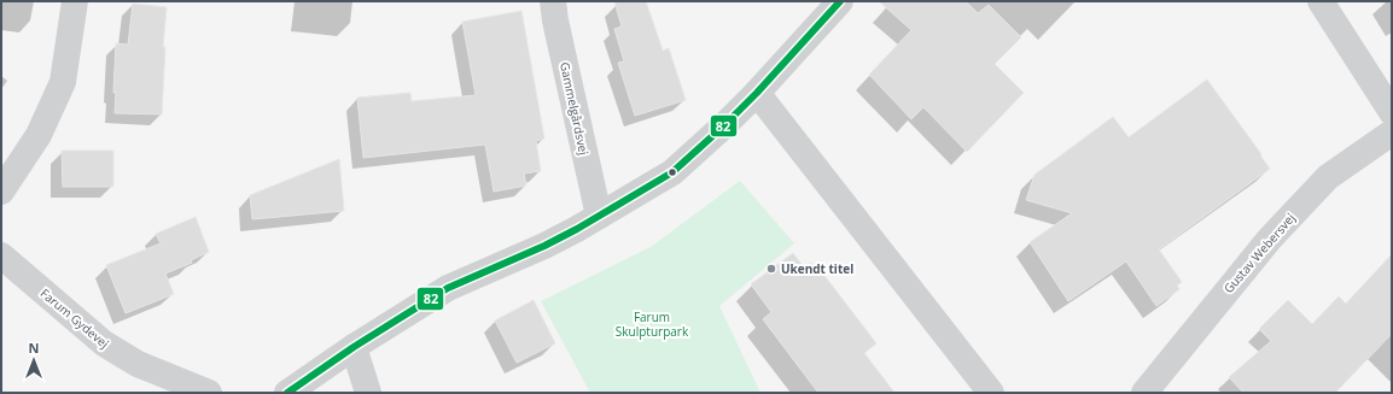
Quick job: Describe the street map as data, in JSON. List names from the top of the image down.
{
  "streets": {
    "street": ["Gammelgårdsvej", "Gustav Webersvej", "Farum Gydevej"]
  },
  "parks": ["Farum Skulpturpark"],
  "places": ["Ukendt titel"],
  "lines": ["transit line 82"],
  "north": "top"
}
